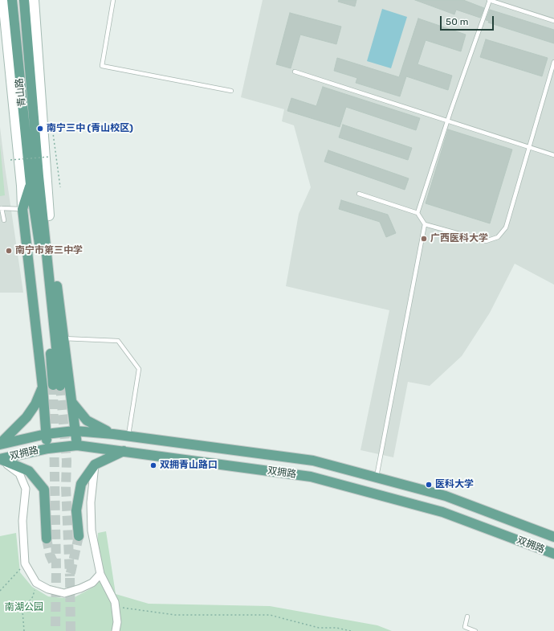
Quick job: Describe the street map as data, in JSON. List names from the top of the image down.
{
  "streets": {
    "main road": ["青山路", "双拥路"]
  },
  "parks": ["南湖公园"],
  "places": [
    "南宁三中 (青山校区)",
    "广西医科大学",
    "南宁市第三中学",
    "双拥青山路口",
    "医科大学"
  ],
  "scale_bar": "50 m"
}
